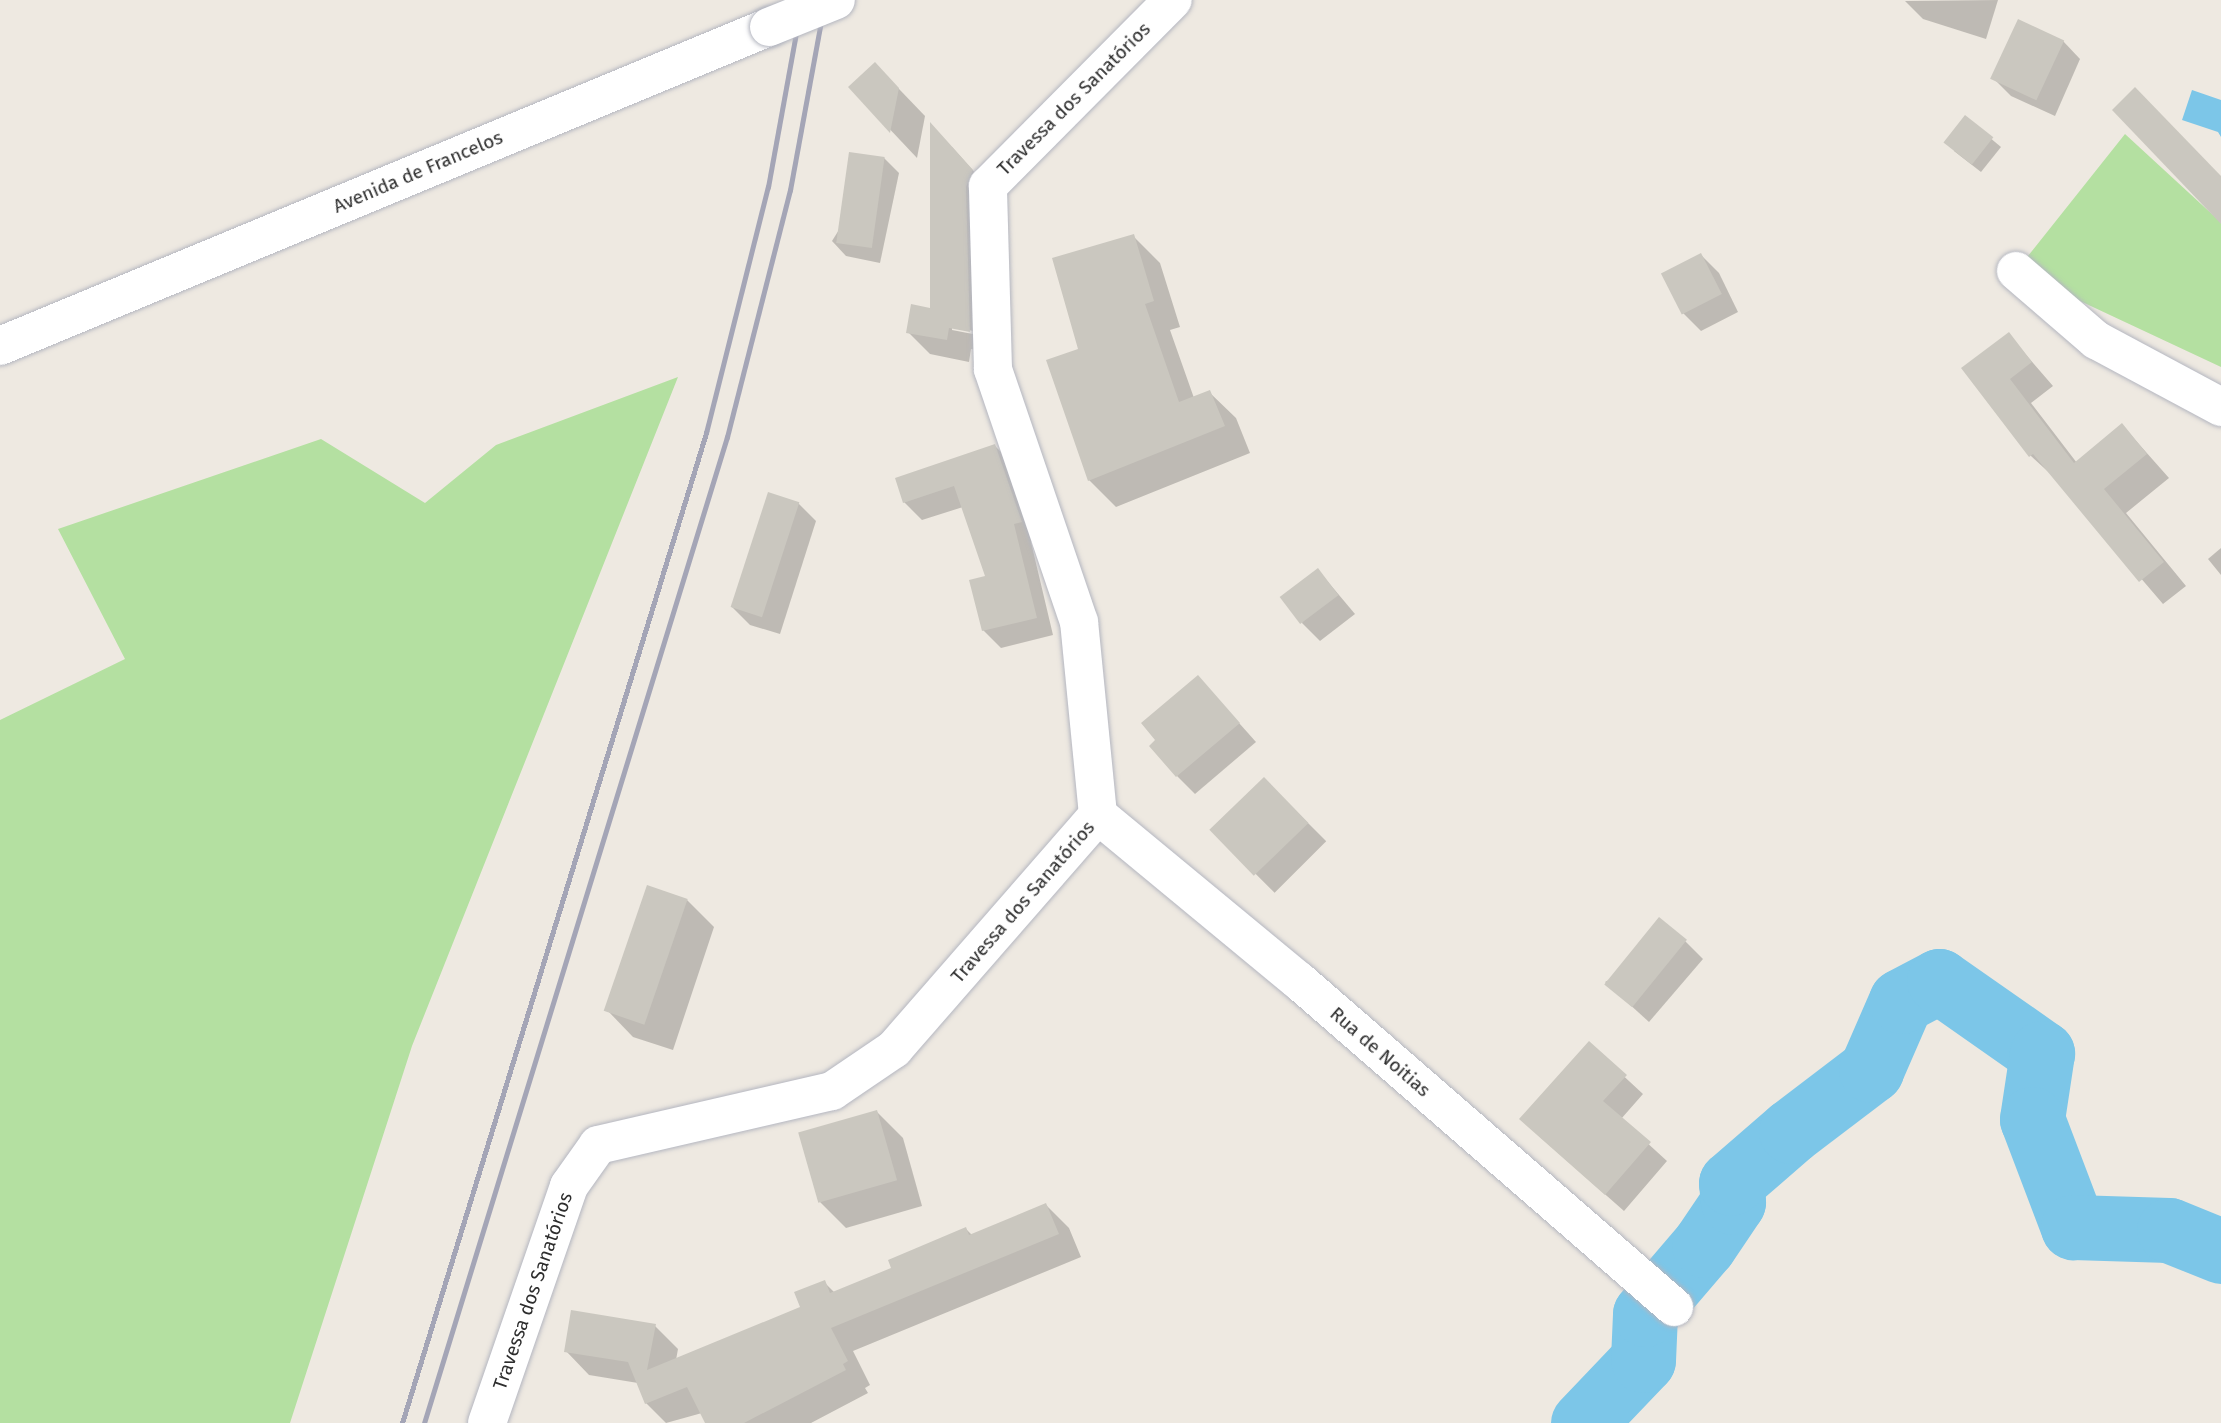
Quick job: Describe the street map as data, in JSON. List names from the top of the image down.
{
  "streets": {
    "street": ["Travessa dos Sanatórios", "Avenida de Francelos", "Rua de Noitias"]
  },
  "crossings": [
    ["Travessa dos Sanatórios", "Rua de Noitias"]
  ]
}
